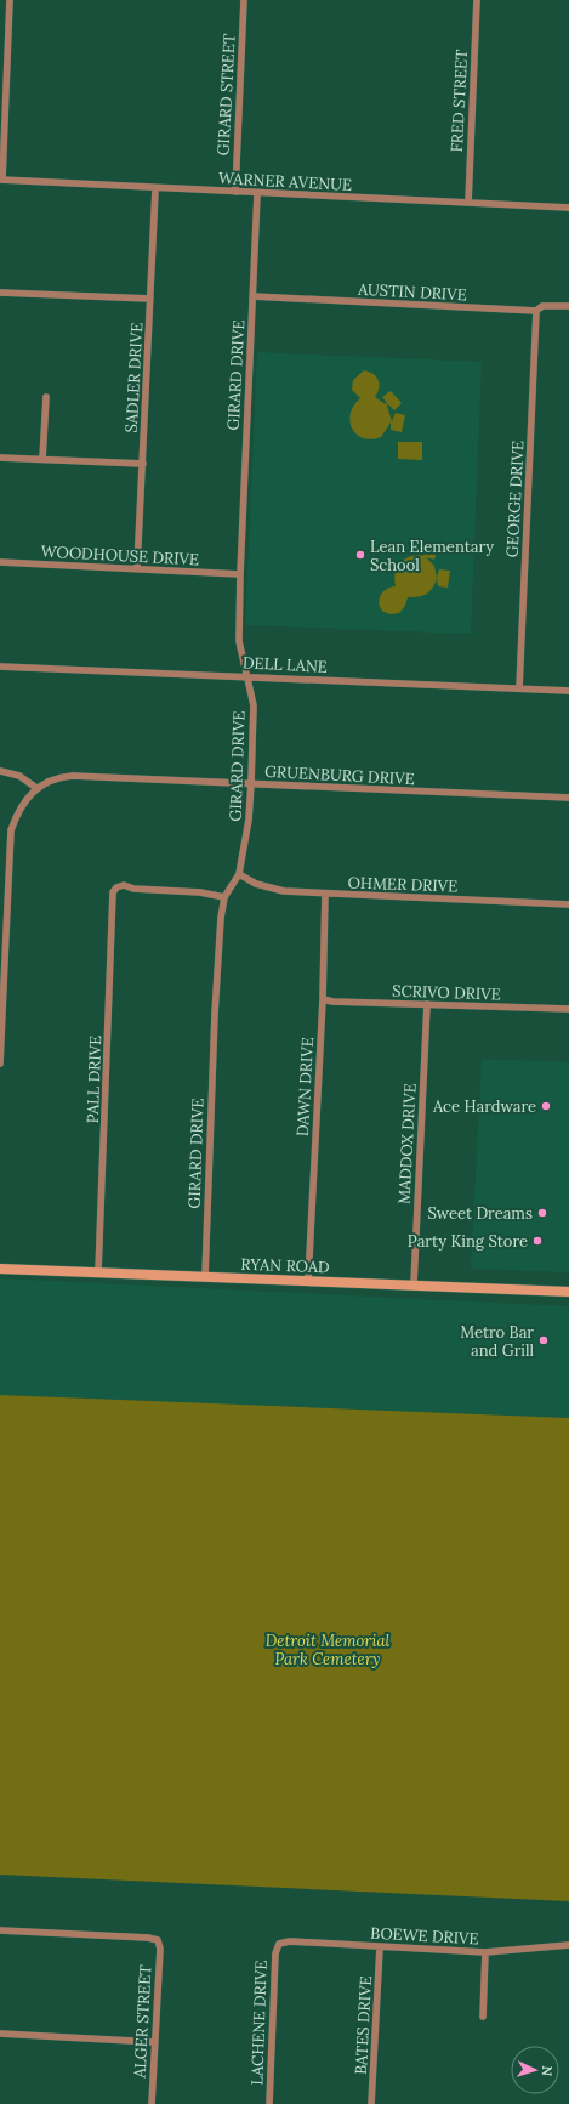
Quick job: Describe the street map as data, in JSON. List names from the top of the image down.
{
  "streets": {
    "main road": ["RYAN ROAD"],
    "street": [
      "GIRARD STREET",
      "FRED STREET",
      "WARNER AVENUE",
      "AUSTIN DRIVE",
      "GIRARD DRIVE",
      "SADLER DRIVE",
      "GEORGE DRIVE",
      "WOODHOUSE DRIVE",
      "DELL LANE",
      "GRUENBURG DRIVE",
      "OHMER DRIVE",
      "SCRIVO DRIVE",
      "PALL DRIVE",
      "DAWN DRIVE",
      "MADDOX DRIVE",
      "BOEWE DRIVE",
      "ALGER STREET",
      "LACHENE DRIVE",
      "BATES DRIVE"
    ]
  },
  "crossings": [
    ["GIRARD STREET", "WARNER AVENUE"],
    ["FRED STREET", "WARNER AVENUE"],
    ["WARNER AVENUE", "GIRARD DRIVE"],
    ["WARNER AVENUE", "SADLER DRIVE"],
    ["AUSTIN DRIVE", "GIRARD DRIVE"],
    ["AUSTIN DRIVE", "GEORGE DRIVE"],
    ["GIRARD DRIVE", "WOODHOUSE DRIVE"],
    ["GIRARD DRIVE", "DELL LANE"],
    ["GIRARD DRIVE", "GRUENBURG DRIVE"],
    ["GIRARD DRIVE", "OHMER DRIVE"],
    ["GIRARD DRIVE", "PALL DRIVE"],
    ["GIRARD DRIVE", "RYAN ROAD"],
    ["SADLER DRIVE", "WOODHOUSE DRIVE"],
    ["GEORGE DRIVE", "DELL LANE"],
    ["OHMER DRIVE", "DAWN DRIVE"],
    ["SCRIVO DRIVE", "DAWN DRIVE"],
    ["SCRIVO DRIVE", "MADDOX DRIVE"],
    ["PALL DRIVE", "RYAN ROAD"],
    ["DAWN DRIVE", "RYAN ROAD"],
    ["MADDOX DRIVE", "RYAN ROAD"],
    ["BOEWE DRIVE", "LACHENE DRIVE"],
    ["BOEWE DRIVE", "BATES DRIVE"]
  ],
  "parks": ["Detroit Memorial Park Cemetery"],
  "places": [
    "Lean Elementary School",
    "Ace Hardware",
    "Sweet Dreams",
    "Party King Store",
    "Metro Bar and Grill"
  ],
  "north": "right"
}
